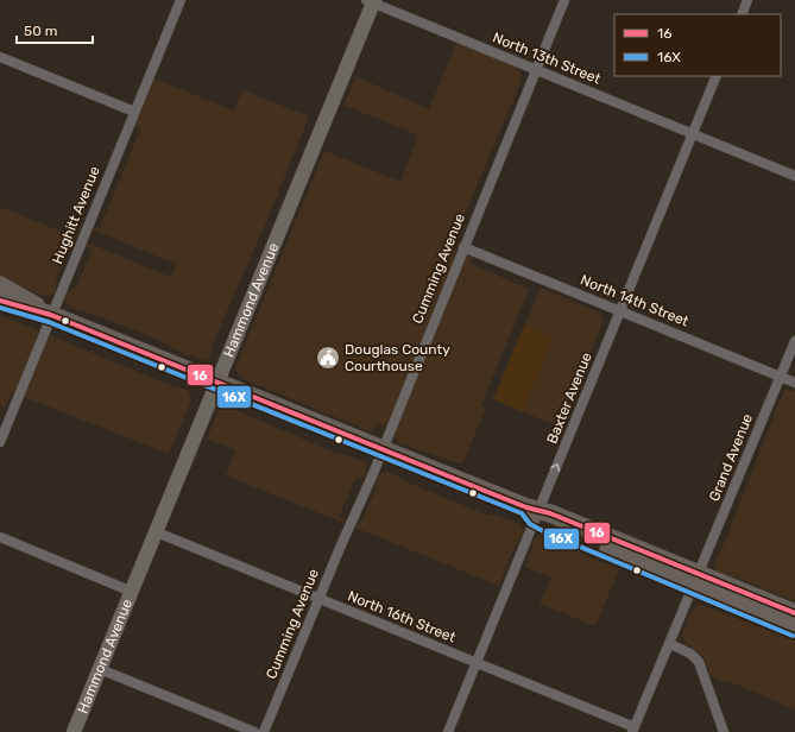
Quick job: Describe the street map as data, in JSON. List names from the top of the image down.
{
  "streets": {
    "street": [
      "North 13th Street",
      "Hughitt Avenue",
      "Cumming Avenue",
      "Hammond Avenue",
      "North 14th Street",
      "Baxter Avenue",
      "Grand Avenue",
      "North 16th Street"
    ]
  },
  "crossings": [
    ["North 13th Street", "Cumming Avenue"],
    ["North 13th Street", "Hammond Avenue"],
    ["North 13th Street", "Baxter Avenue"],
    ["Cumming Avenue", "North 14th Street"],
    ["Cumming Avenue", "North 16th Street"],
    ["Hammond Avenue", "North 16th Street"],
    ["North 14th Street", "Baxter Avenue"],
    ["North 14th Street", "Grand Avenue"],
    ["Baxter Avenue", "North 16th Street"],
    ["Grand Avenue", "North 16th Street"]
  ],
  "places": {
    "public building": ["Douglas County Courthouse"]
  },
  "lines": ["transit line 16", "transit line 16X"],
  "legend": ["16", "16X"],
  "scale_bar": "50 m"
}
